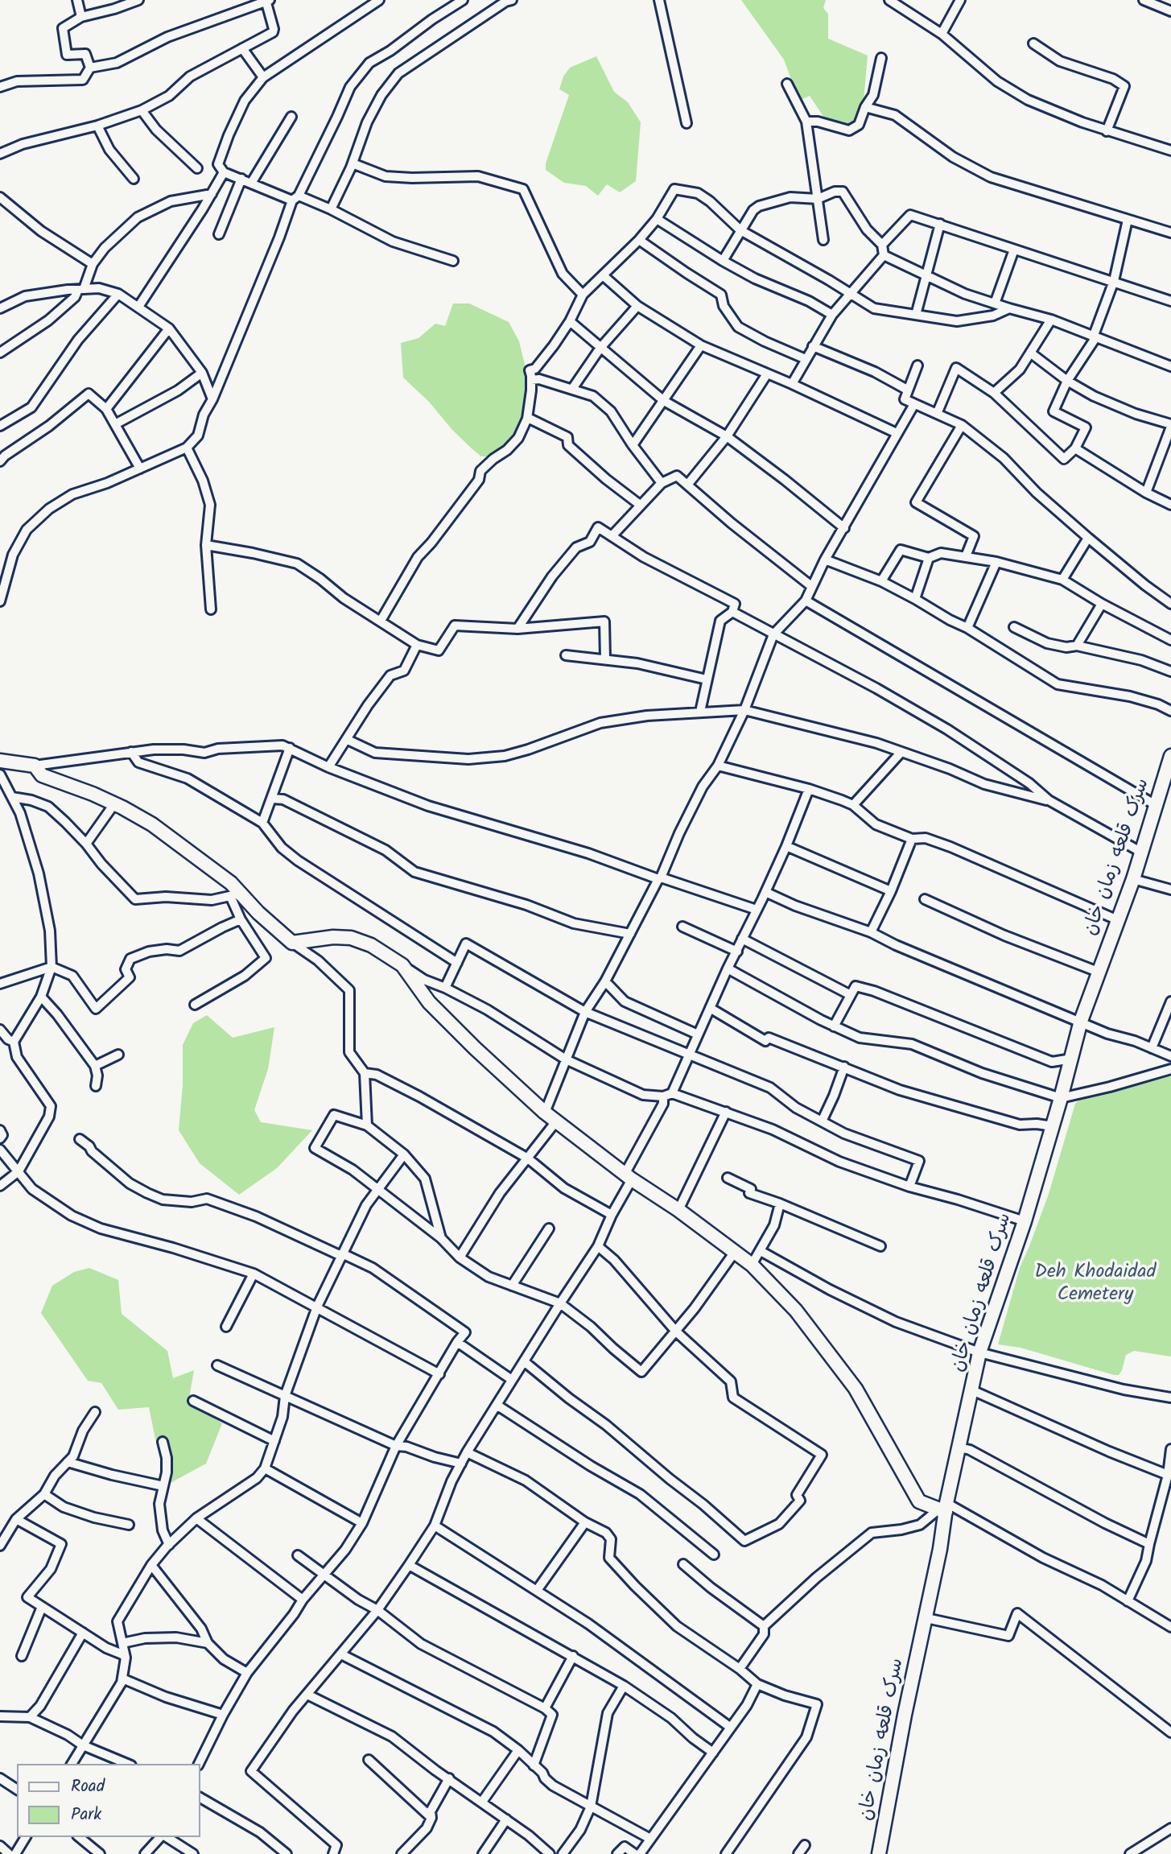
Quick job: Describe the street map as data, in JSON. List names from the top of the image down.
{
  "streets": {
    "street": ["سرک قلعه زمان خان"]
  },
  "parks": ["Deh Khodaidad Cemetery"],
  "legend": ["Road", "Park"]
}
